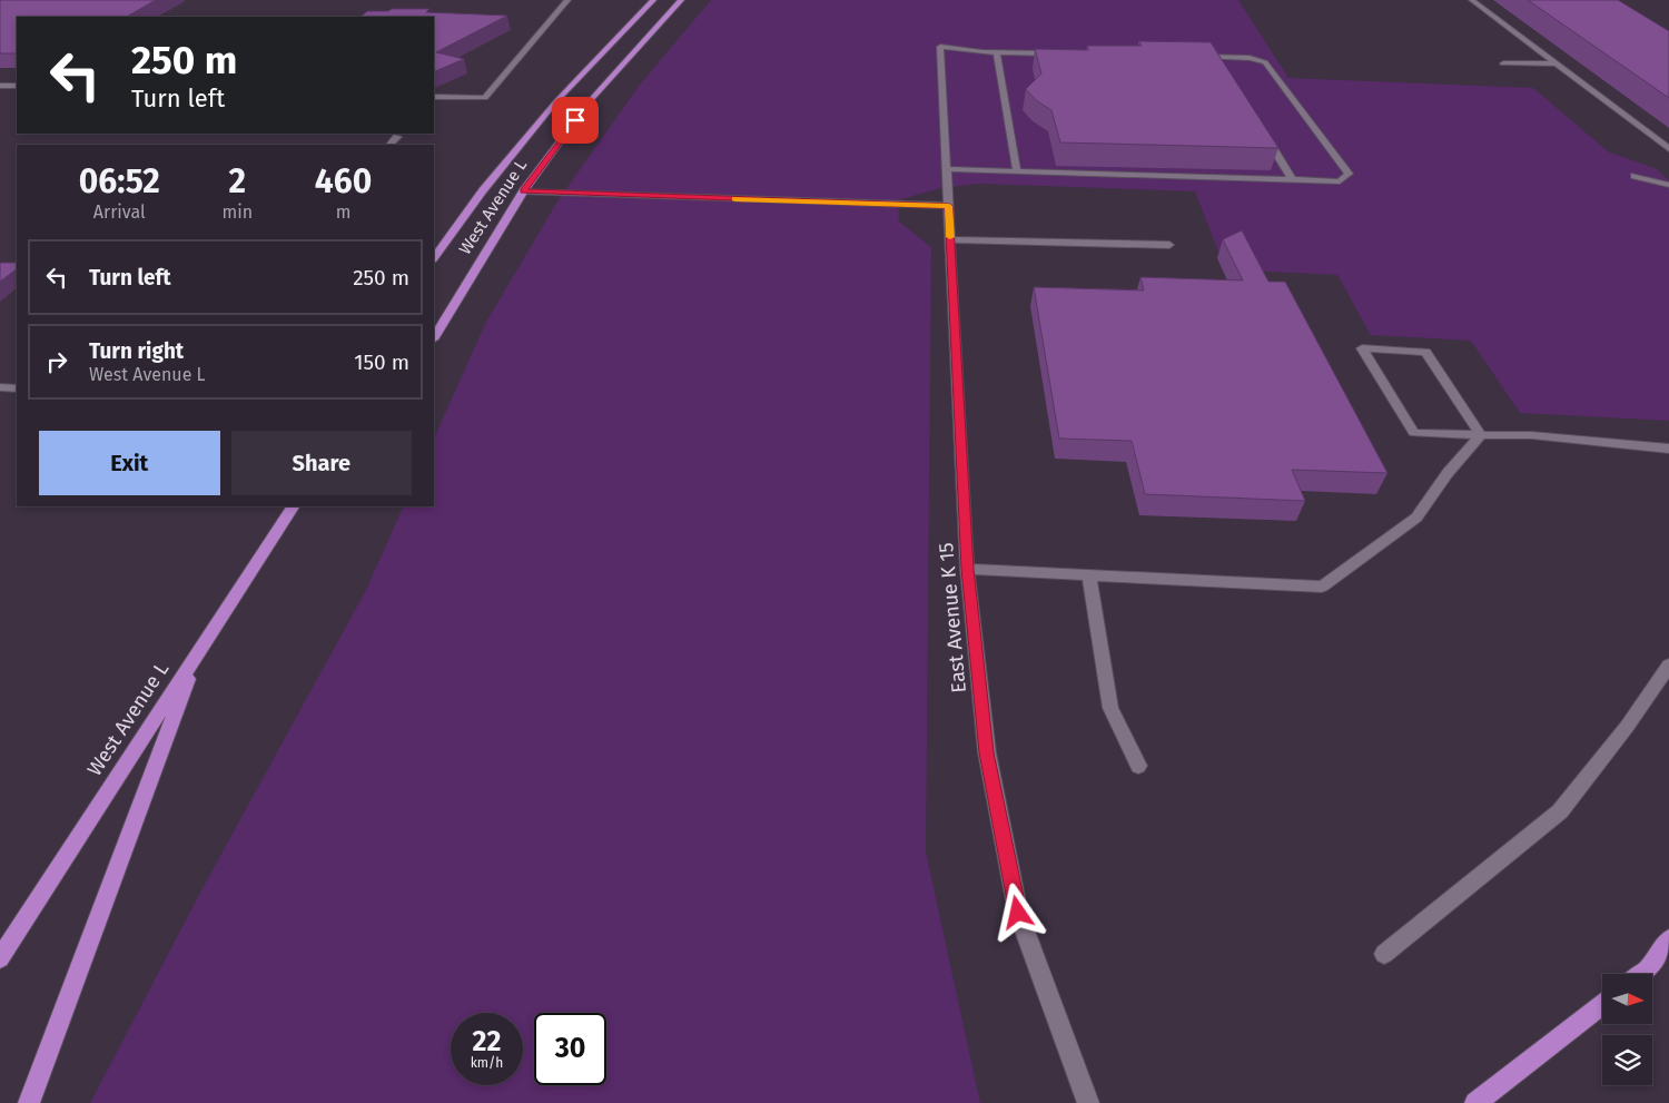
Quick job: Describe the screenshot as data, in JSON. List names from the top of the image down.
{
  "streets": {
    "main road": ["West Avenue L"],
    "street": ["East Avenue K 15"]
  },
  "north": "right",
  "page": {
    "turn": ["250 m", "Turn left"],
    "eta": [
      "06:52",
      "Arrival",
      "2",
      "min",
      "460",
      "m"
    ],
    "list": [
      {
        "name": "Turn left",
        "value": "250 m"
      },
      {
        "name": "Turn right",
        "note": "West Avenue L",
        "value": "150 m"
      }
    ],
    "buttons": ["Exit", "Share"],
    "speed": "22 km/h",
    "limit": "30"
  }
}
